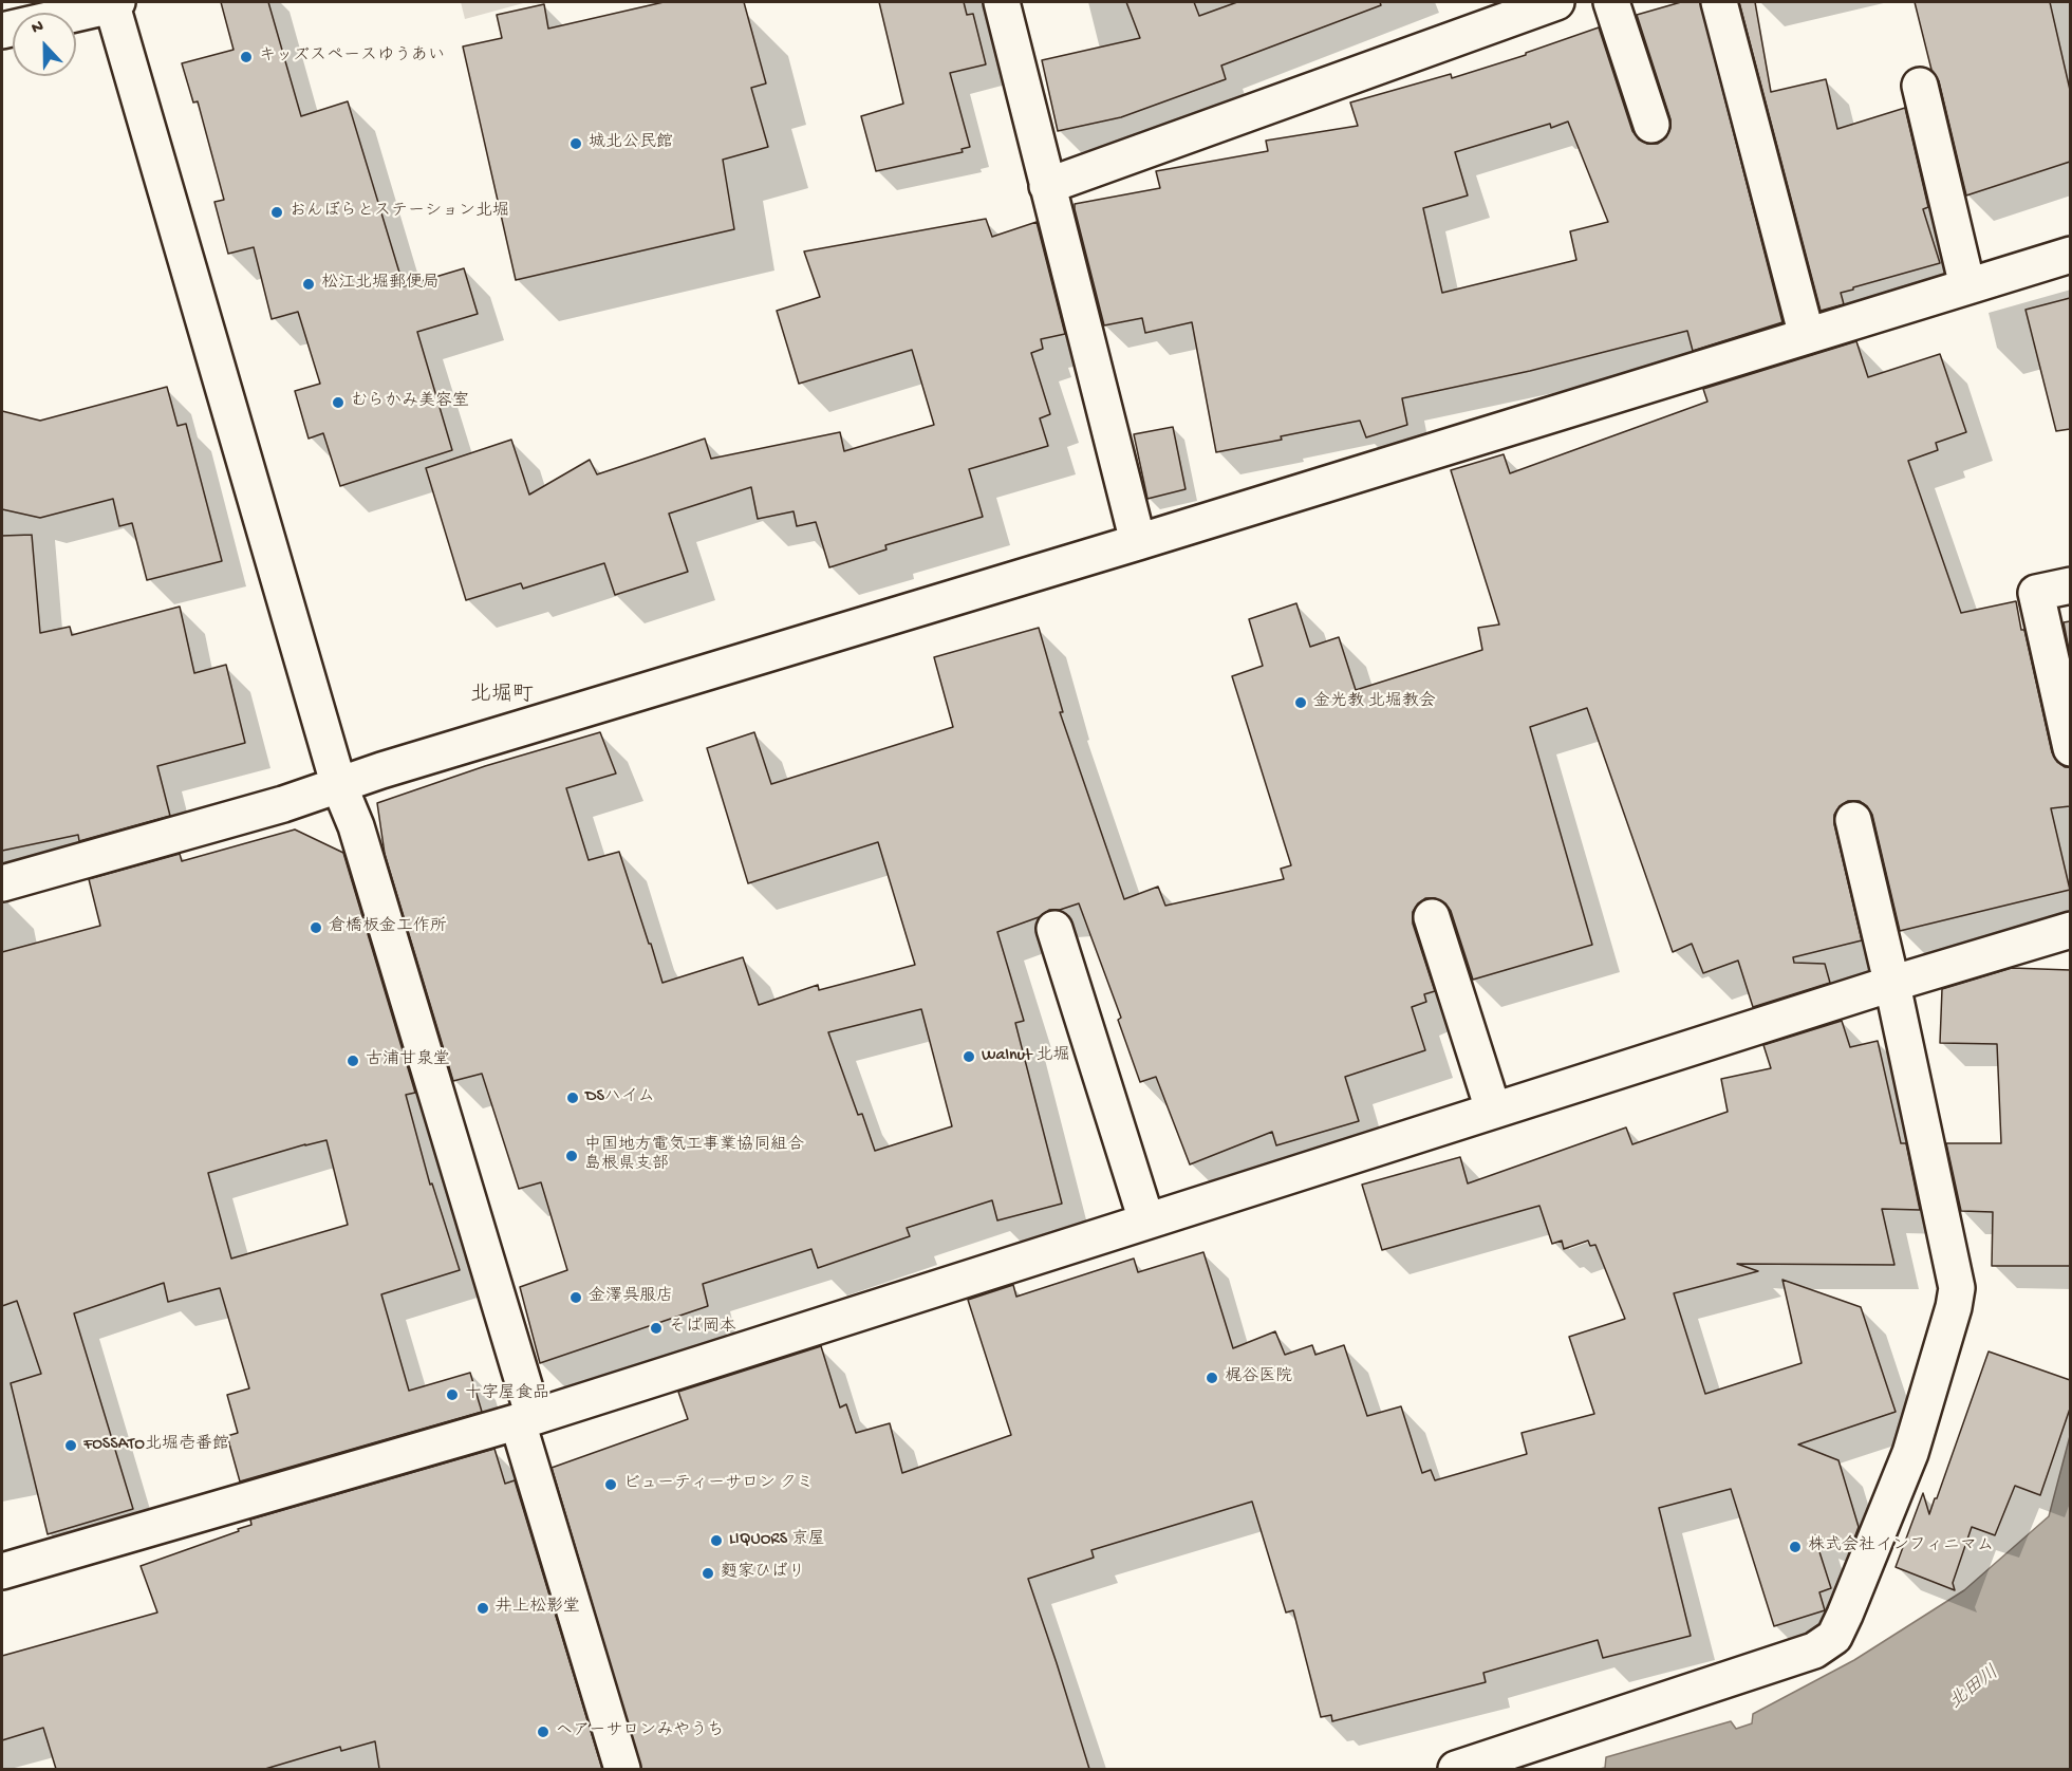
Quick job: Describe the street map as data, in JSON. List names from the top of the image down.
{
  "districts": ["北堀町"],
  "water": ["北田川"],
  "places": [
    "キッズスペースゆうあい",
    "城北公民館",
    "おんぼらとステーション北堀",
    "松江北堀郵便局",
    "むらかみ美容室",
    "金光教 北堀教会",
    "倉橋板金工作所",
    "Walnut 北堀",
    "古浦甘泉堂",
    "DSハイム",
    "中国地方電気工事業協同組合 島根県支部",
    "金澤呉服店",
    "そば岡本",
    "梶谷医院",
    "十字屋食品",
    "FOSSATO北堀壱番館",
    "ビューティーサロン クミ",
    "LIQUORS 京屋",
    "株式会社インフィニマム",
    "麪家ひばり",
    "井上松影堂",
    "ヘアーサロンみやうち"
  ],
  "north": "top"
}
